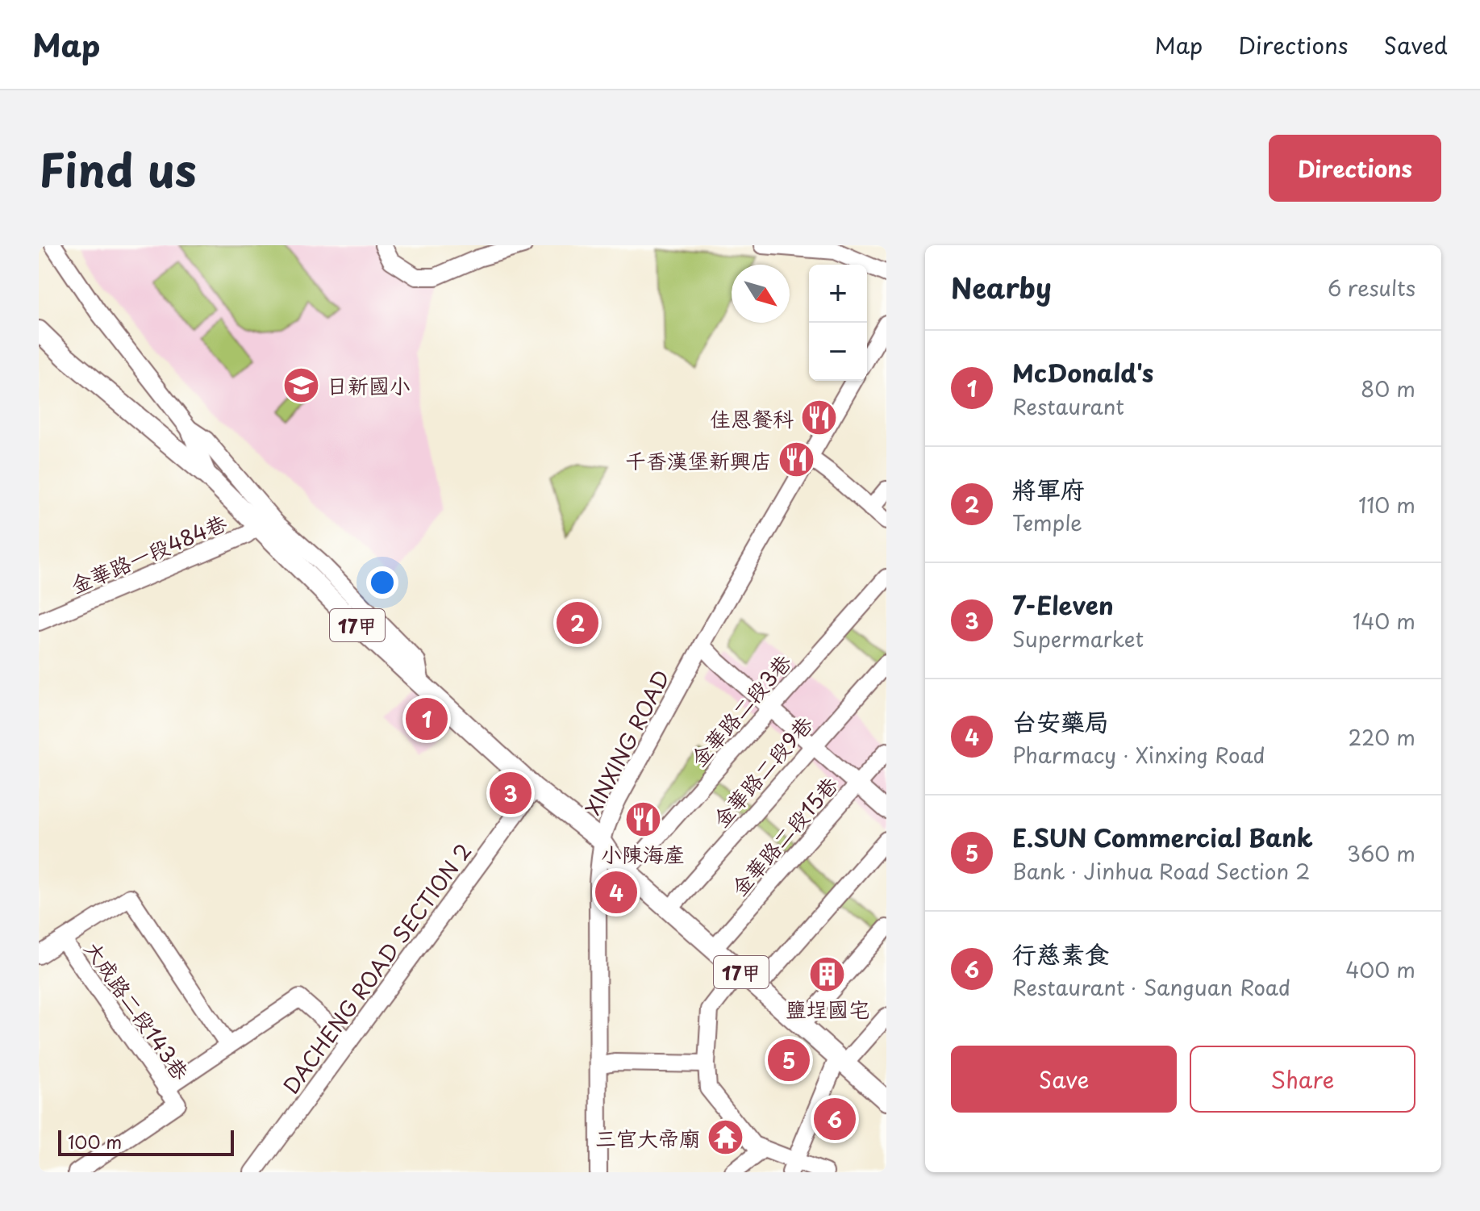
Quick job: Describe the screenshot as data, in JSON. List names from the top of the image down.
{
  "streets": {
    "main road": ["17甲"],
    "street": [
      "金華路一段484巷",
      "金華路二段3巷",
      "XINXING ROAD",
      "金華路二段9巷",
      "金華路二段15巷",
      "DACHENG ROAD SECTION 2",
      "大成路二段143巷"
    ]
  },
  "crossings": [
    ["金華路一段484巷", "17甲"],
    ["17甲", "金華路二段3巷"],
    ["17甲", "XINXING ROAD"],
    ["17甲", "金華路二段9巷"],
    ["17甲", "金華路二段15巷"],
    ["17甲", "DACHENG ROAD SECTION 2"]
  ],
  "places": {
    "school or university": ["日新國小"],
    "restaurant": ["佳恩餐科", "千香漢堡新興店", "小陳海產"],
    "building": ["鹽埕國宅"],
    "temple": ["三官大帝廟"]
  },
  "scale_bar": "100 m",
  "north": "bottom right",
  "page": {
    "header": "Map",
    "nav": ["Map", "Directions", "Saved"],
    "title": "Find us",
    "buttons": [
      "Directions",
      ["Save", "Share"]
    ],
    "heading": ["Nearby", "6 results"],
    "map_buttons": ["+", "−"],
    "list": [
      {
        "mark": "1",
        "name": "McDonald's",
        "note": "Restaurant",
        "value": "80 m"
      },
      {
        "mark": "2",
        "name": "將軍府",
        "note": "Temple",
        "value": "110 m"
      },
      {
        "mark": "3",
        "name": "7-Eleven",
        "note": "Supermarket",
        "value": "140 m"
      },
      {
        "mark": "4",
        "name": "台安藥局",
        "note": "Pharmacy · Xinxing Road",
        "value": "220 m"
      },
      {
        "mark": "5",
        "name": "E.SUN Commercial Bank",
        "note": "Bank · Jinhua Road Section 2",
        "value": "360 m"
      },
      {
        "mark": "6",
        "name": "行慈素食",
        "note": "Restaurant · Sanguan Road",
        "value": "400 m"
      }
    ],
    "pins": [
      "2",
      "1",
      "3",
      "4",
      "5",
      "6"
    ],
    "scale": "100 m"
  }
}
